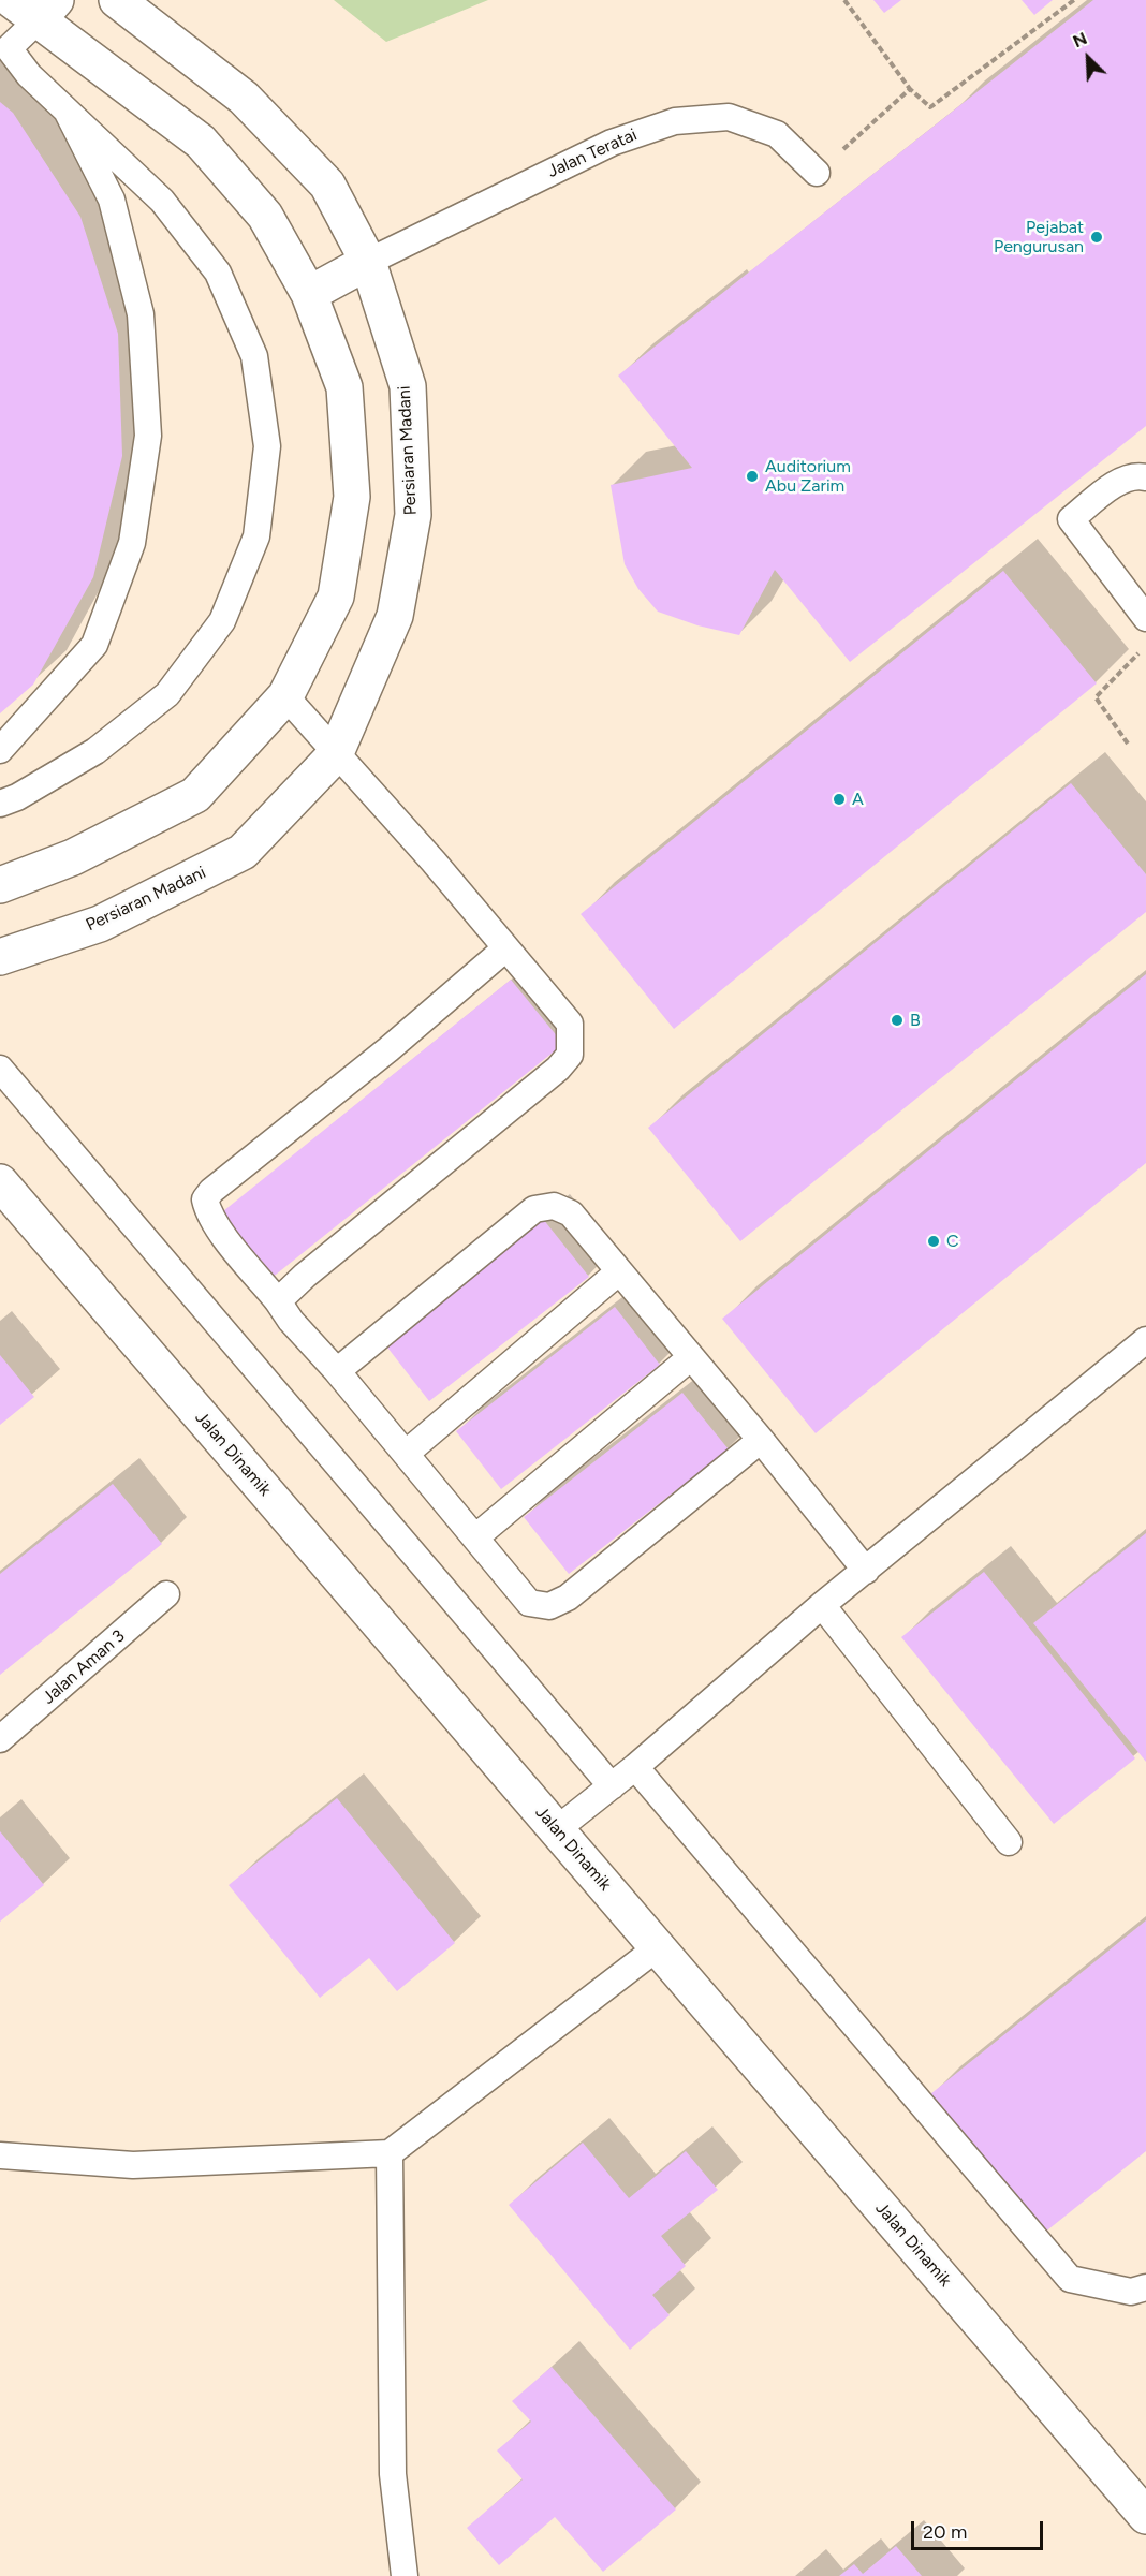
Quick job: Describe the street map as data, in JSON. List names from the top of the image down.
{
  "streets": {
    "street": ["Persiaran Madani", "Jalan Dinamik"],
    "lane": ["Jalan Teratai", "Jalan Aman 3"]
  },
  "crossings": [
    ["Jalan Teratai", "Persiaran Madani"]
  ],
  "places": [
    "Pejabat Pengurusan",
    "Auditorium Abu Zarim",
    "A",
    "B",
    "C"
  ],
  "scale_bar": "20 m",
  "north": "top left"
}
